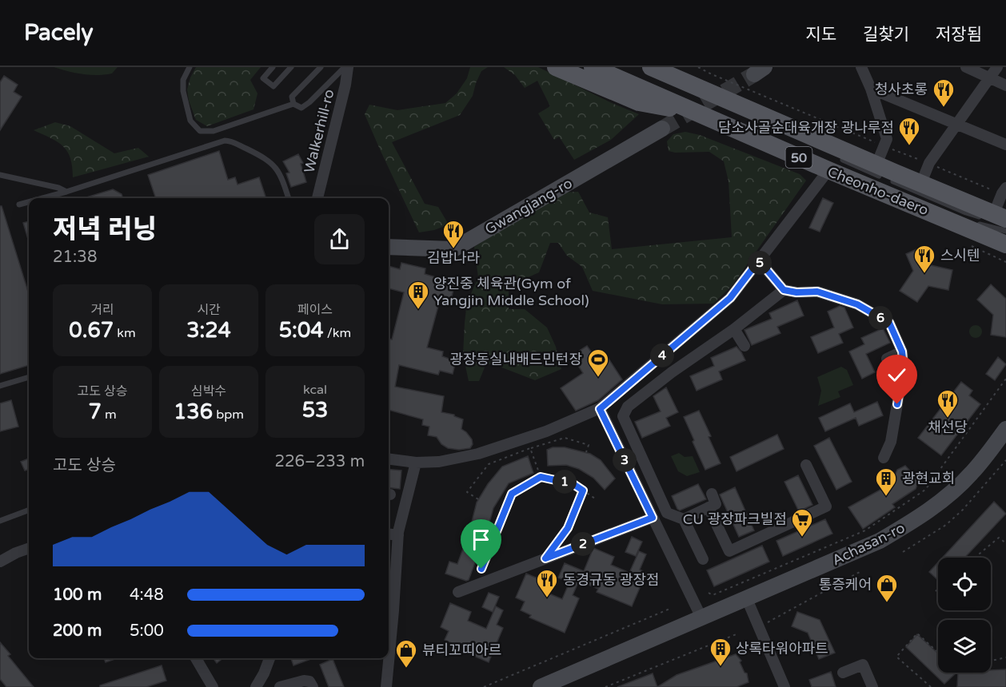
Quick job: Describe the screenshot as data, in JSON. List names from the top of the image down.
{
  "streets": {
    "main road": [
      "50",
      "Cheonho-daero",
      "Gwangjang-ro",
      "Achasan-ro"
    ],
    "street": ["Walkerhill-ro"]
  },
  "places": {
    "restaurant": [
      "청사초롱",
      "담소사골순대육개장 광나루점",
      "김밥나라",
      "스시텐",
      "채선당",
      "동경규동 광장점"
    ],
    "building": ["양진중 체육관(Gym of Yangjin Middle School)", "광현교회", "상록타워아파트"],
    "sports": ["광장동실내배드민턴장"],
    "supermarket": ["CU 광장파크빌점"],
    "shop": ["통증케어", "뷰티꼬띠아르"]
  },
  "page": {
    "header": "Pacely",
    "nav": ["지도", "길찾기", "저장됨"],
    "heading": ["저녁 러닝", "21:38"],
    "pins": [
      "5",
      "6",
      "4",
      "3",
      "1",
      "2"
    ],
    "stats": [
      ["거리", "0.67 km"],
      ["시간", "3:24"],
      ["페이스", "5:04 /km"],
      ["고도 상승", "7 m"],
      ["심박수", "136 bpm"],
      ["kcal", "53"]
    ],
    "chart": ["고도 상승", "226–233 m"],
    "list": [
      {
        "name": "100 m",
        "note": "4:48"
      },
      {
        "name": "200 m",
        "note": "5:00"
      }
    ]
  }
}
